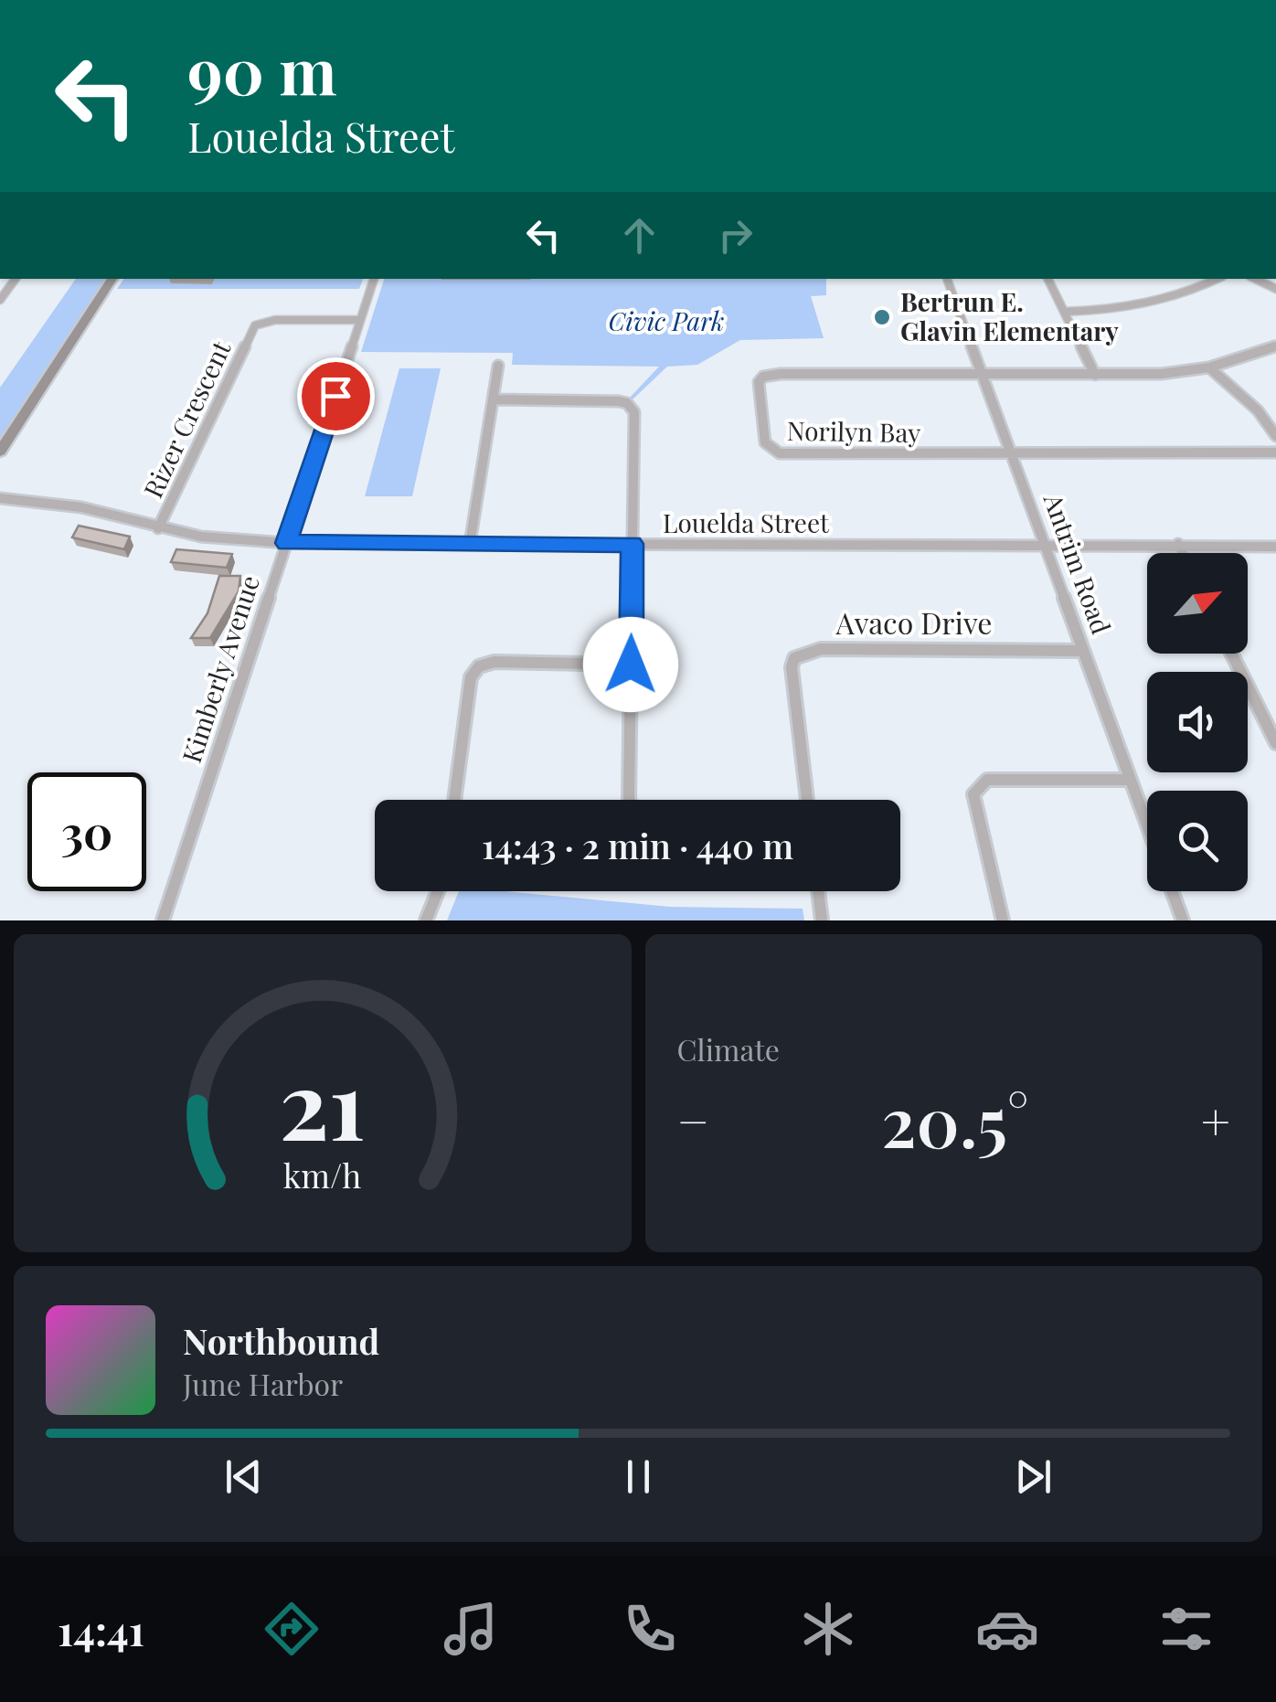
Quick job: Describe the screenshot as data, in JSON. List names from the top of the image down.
{
  "streets": {
    "street": [
      "Rizer Crescent",
      "Norilyn Bay",
      "Louelda Street",
      "Antrim Road",
      "Avaco Drive",
      "Kimberly Avenue"
    ]
  },
  "crossings": [
    ["Rizer Crescent", "Louelda Street"],
    ["Rizer Crescent", "Kimberly Avenue"],
    ["Norilyn Bay", "Antrim Road"],
    ["Louelda Street", "Antrim Road"],
    ["Louelda Street", "Kimberly Avenue"],
    ["Antrim Road", "Avaco Drive"]
  ],
  "parks": ["Civic Park"],
  "places": ["Bertrun E. Glavin Elementary"],
  "north": "top right",
  "page": {
    "turn": ["90 m", "Louelda Street"],
    "limit": "30",
    "trip": "14:43 · 2 min · 440 m",
    "tile": "Climate",
    "heat": ["−", "20.5°", "+"],
    "song": ["Northbound", "June Harbor"],
    "tabs": "14:41",
    "gauge": ["21", "km/h"]
  }
}
